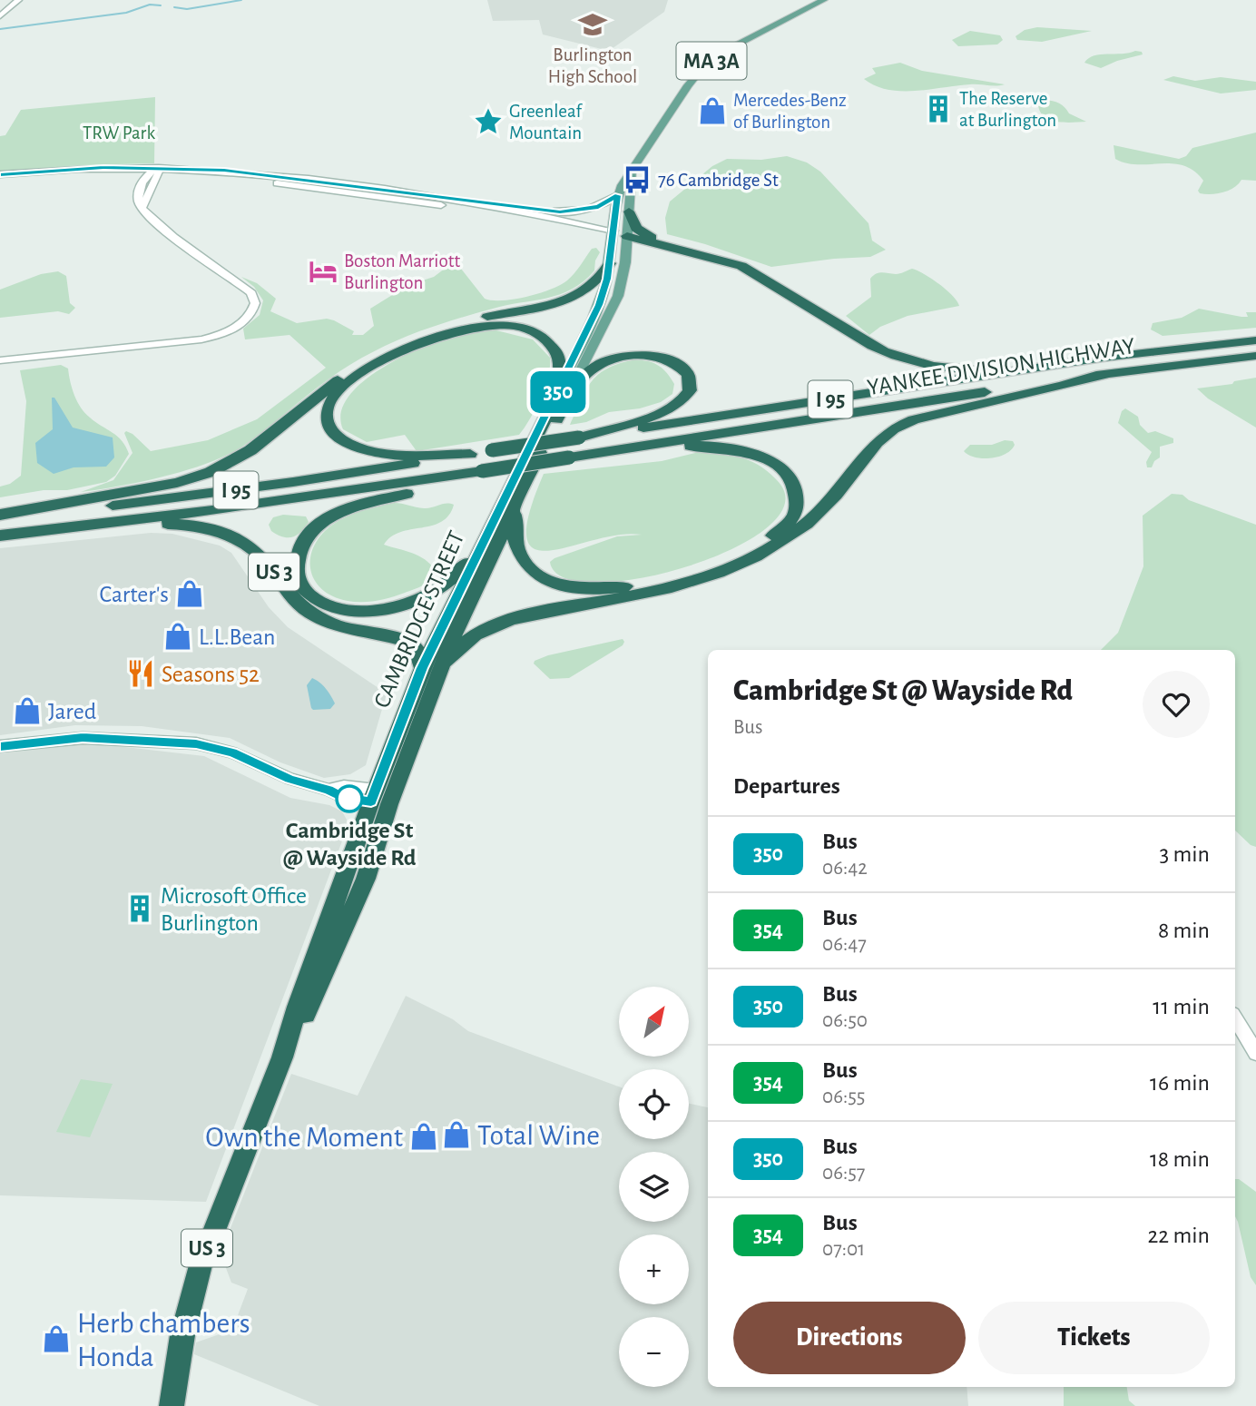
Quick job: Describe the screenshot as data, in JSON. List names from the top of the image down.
{
  "streets": {
    "highway": [
      "MA 3A",
      "YANKEE DIVISION HIGHWAY",
      "I 95",
      "US 3",
      "CAMBRIDGE STREET"
    ]
  },
  "crossings": [
    ["YANKEE DIVISION HIGHWAY", "US 3"],
    ["US 3", "CAMBRIDGE STREET"]
  ],
  "parks": ["TRW Park"],
  "places": {
    "school or university": ["Burlington High School"],
    "building": ["The Reserve at Burlington", "Microsoft Office Burlington"],
    "shop": [
      "Mercedes-Benz of Burlington",
      "Carter's",
      "L.L.Bean",
      "Jared",
      "Total Wine",
      "Own the Moment",
      "Herb chambers Honda"
    ],
    "place": ["Greenleaf Mountain"],
    "bus stop": ["76 Cambridge St"],
    "hotel": ["Boston Marriott Burlington"],
    "restaurant": ["Seasons 52"],
    "other": ["Cambridge St @ Wayside Rd"]
  },
  "lines": ["bus line 350"],
  "north": "top right",
  "page": {
    "on_map": "350",
    "heading": [
      ["Cambridge St @ Wayside Rd", "Bus"],
      "Departures"
    ],
    "list": [
      {
        "mark": "350",
        "name": "Bus",
        "note": "06:42",
        "value": "3 min"
      },
      {
        "mark": "354",
        "name": "Bus",
        "note": "06:47",
        "value": "8 min"
      },
      {
        "mark": "350",
        "name": "Bus",
        "note": "06:50",
        "value": "11 min"
      },
      {
        "mark": "354",
        "name": "Bus",
        "note": "06:55",
        "value": "16 min"
      },
      {
        "mark": "350",
        "name": "Bus",
        "note": "06:57",
        "value": "18 min"
      },
      {
        "mark": "354",
        "name": "Bus",
        "note": "07:01",
        "value": "22 min"
      }
    ],
    "map_buttons": ["+", "−"],
    "buttons": ["Directions", "Tickets"]
  }
}
